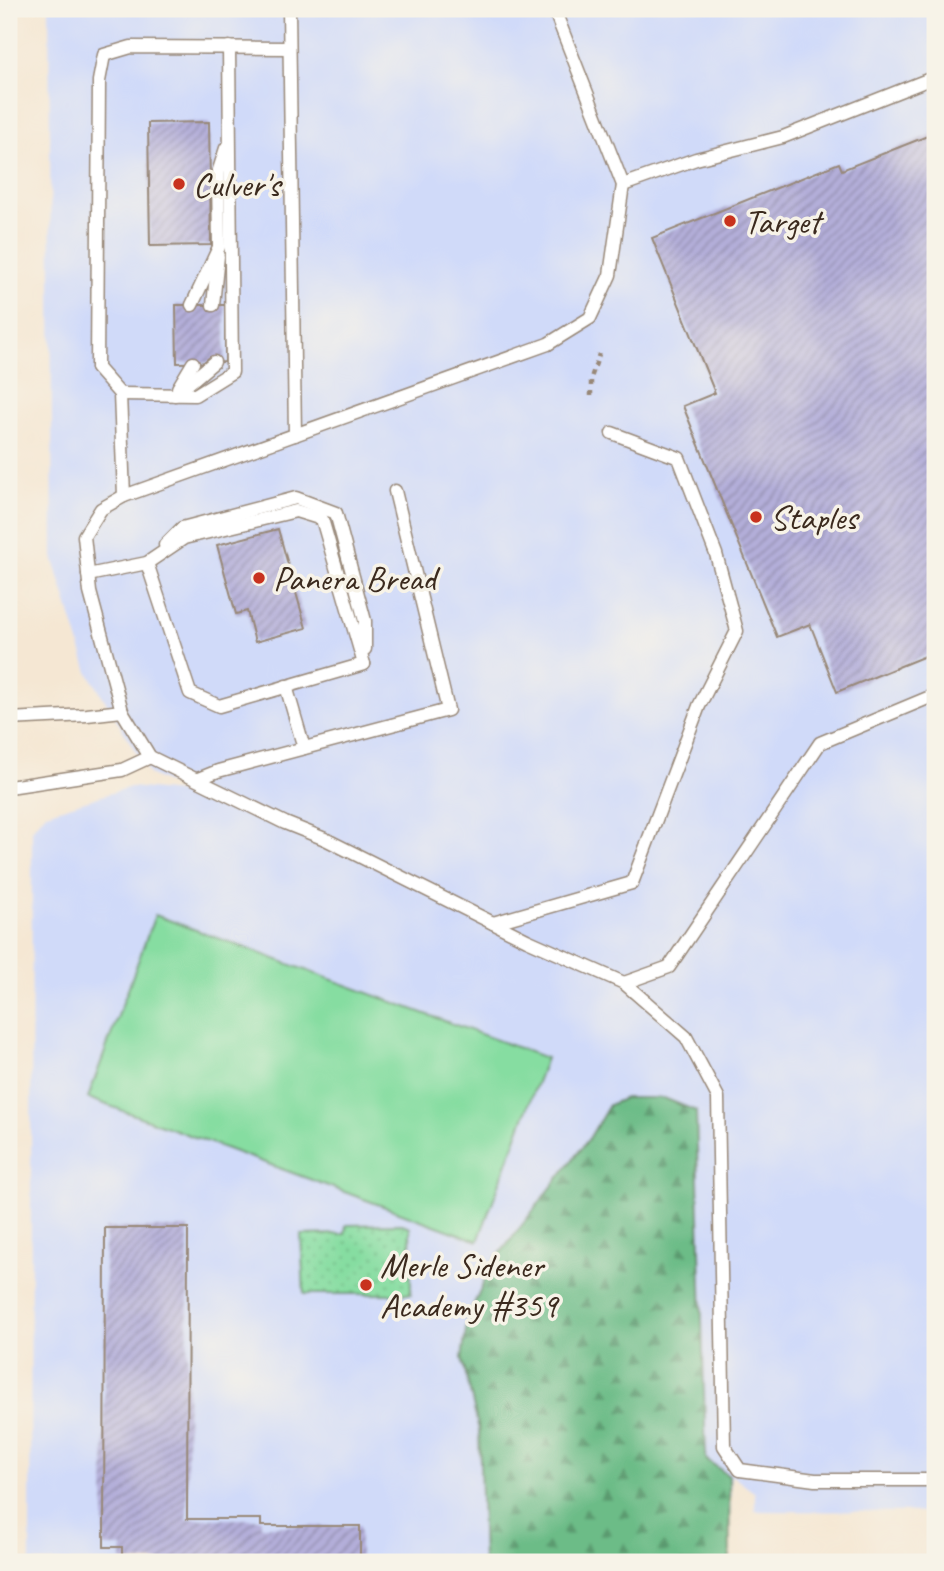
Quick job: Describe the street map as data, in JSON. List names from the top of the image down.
{
  "places": [
    "Culver's",
    "Target",
    "Staples",
    "Panera Bread",
    "Merle Sidener Academy #359"
  ]
}
